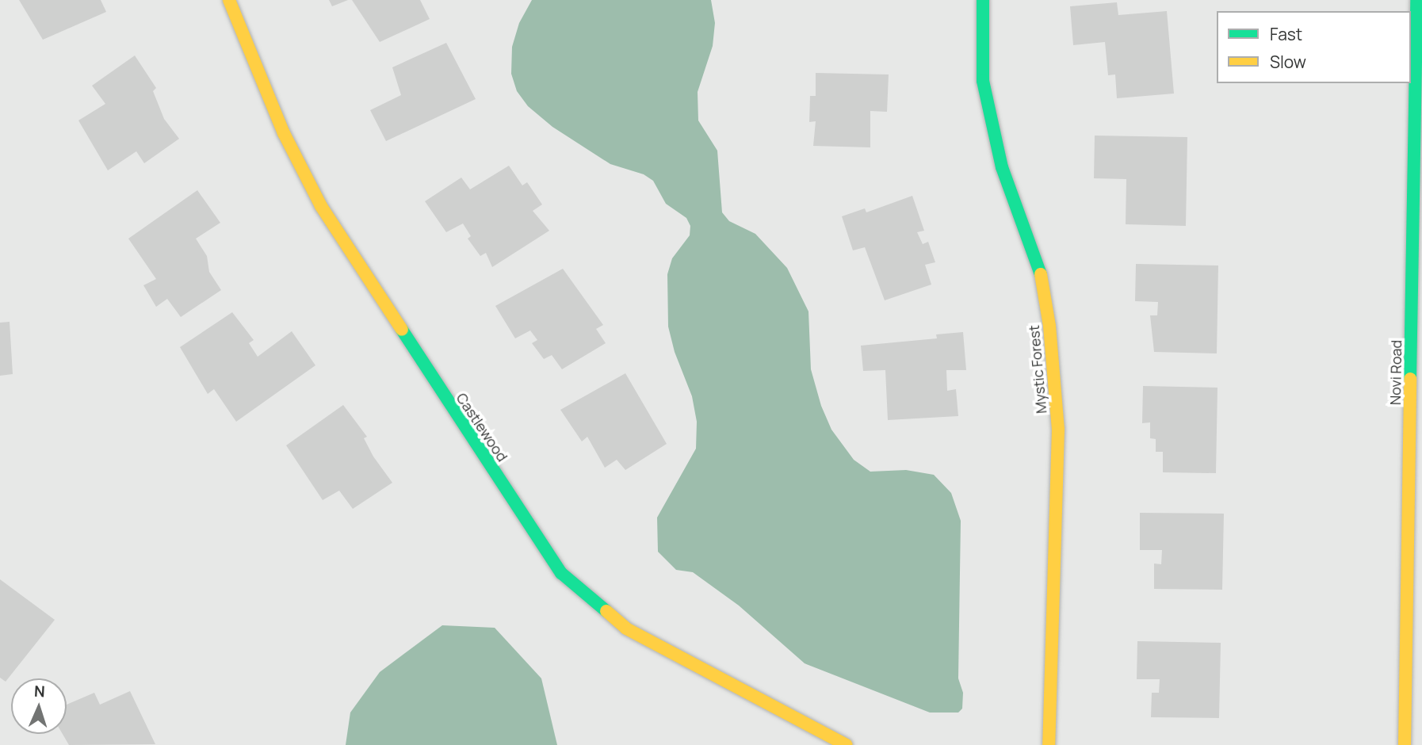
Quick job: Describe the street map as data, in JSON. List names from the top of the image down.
{
  "streets": {
    "street": ["Mystic Forest", "Novi Road", "Castlewood"]
  },
  "legend": ["Fast", "Slow"],
  "north": "top"
}
